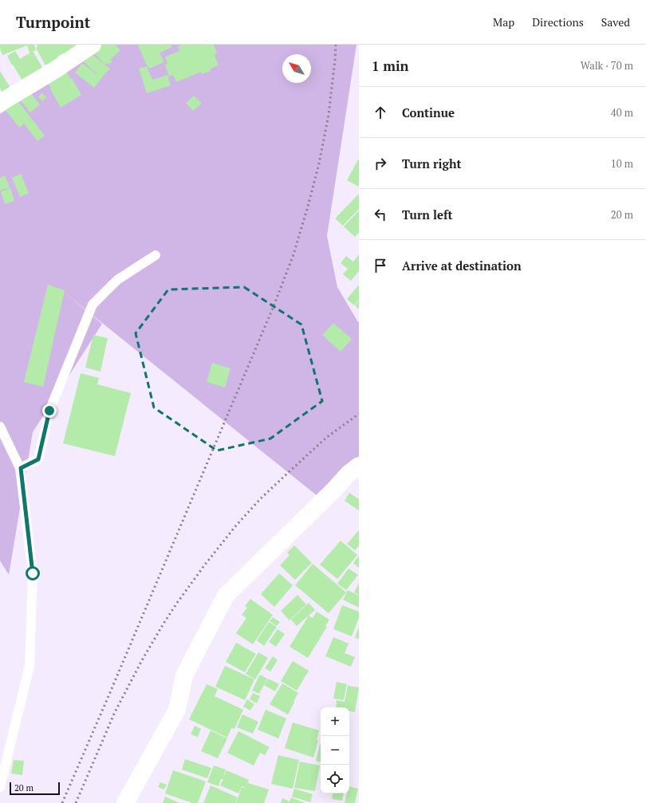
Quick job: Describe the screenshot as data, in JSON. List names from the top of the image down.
{
  "scale_bar": "20 m",
  "north": "top left",
  "page": {
    "header": "Turnpoint",
    "nav": ["Map", "Directions", "Saved"],
    "heading": ["1 min", "Walk · 70 m"],
    "list": [
      ["Continue", "40 m"],
      ["Turn right", "10 m"],
      ["Turn left", "20 m"],
      "Arrive at destination"
    ],
    "map_buttons": ["+", "−"],
    "scale": "20 m"
  }
}
